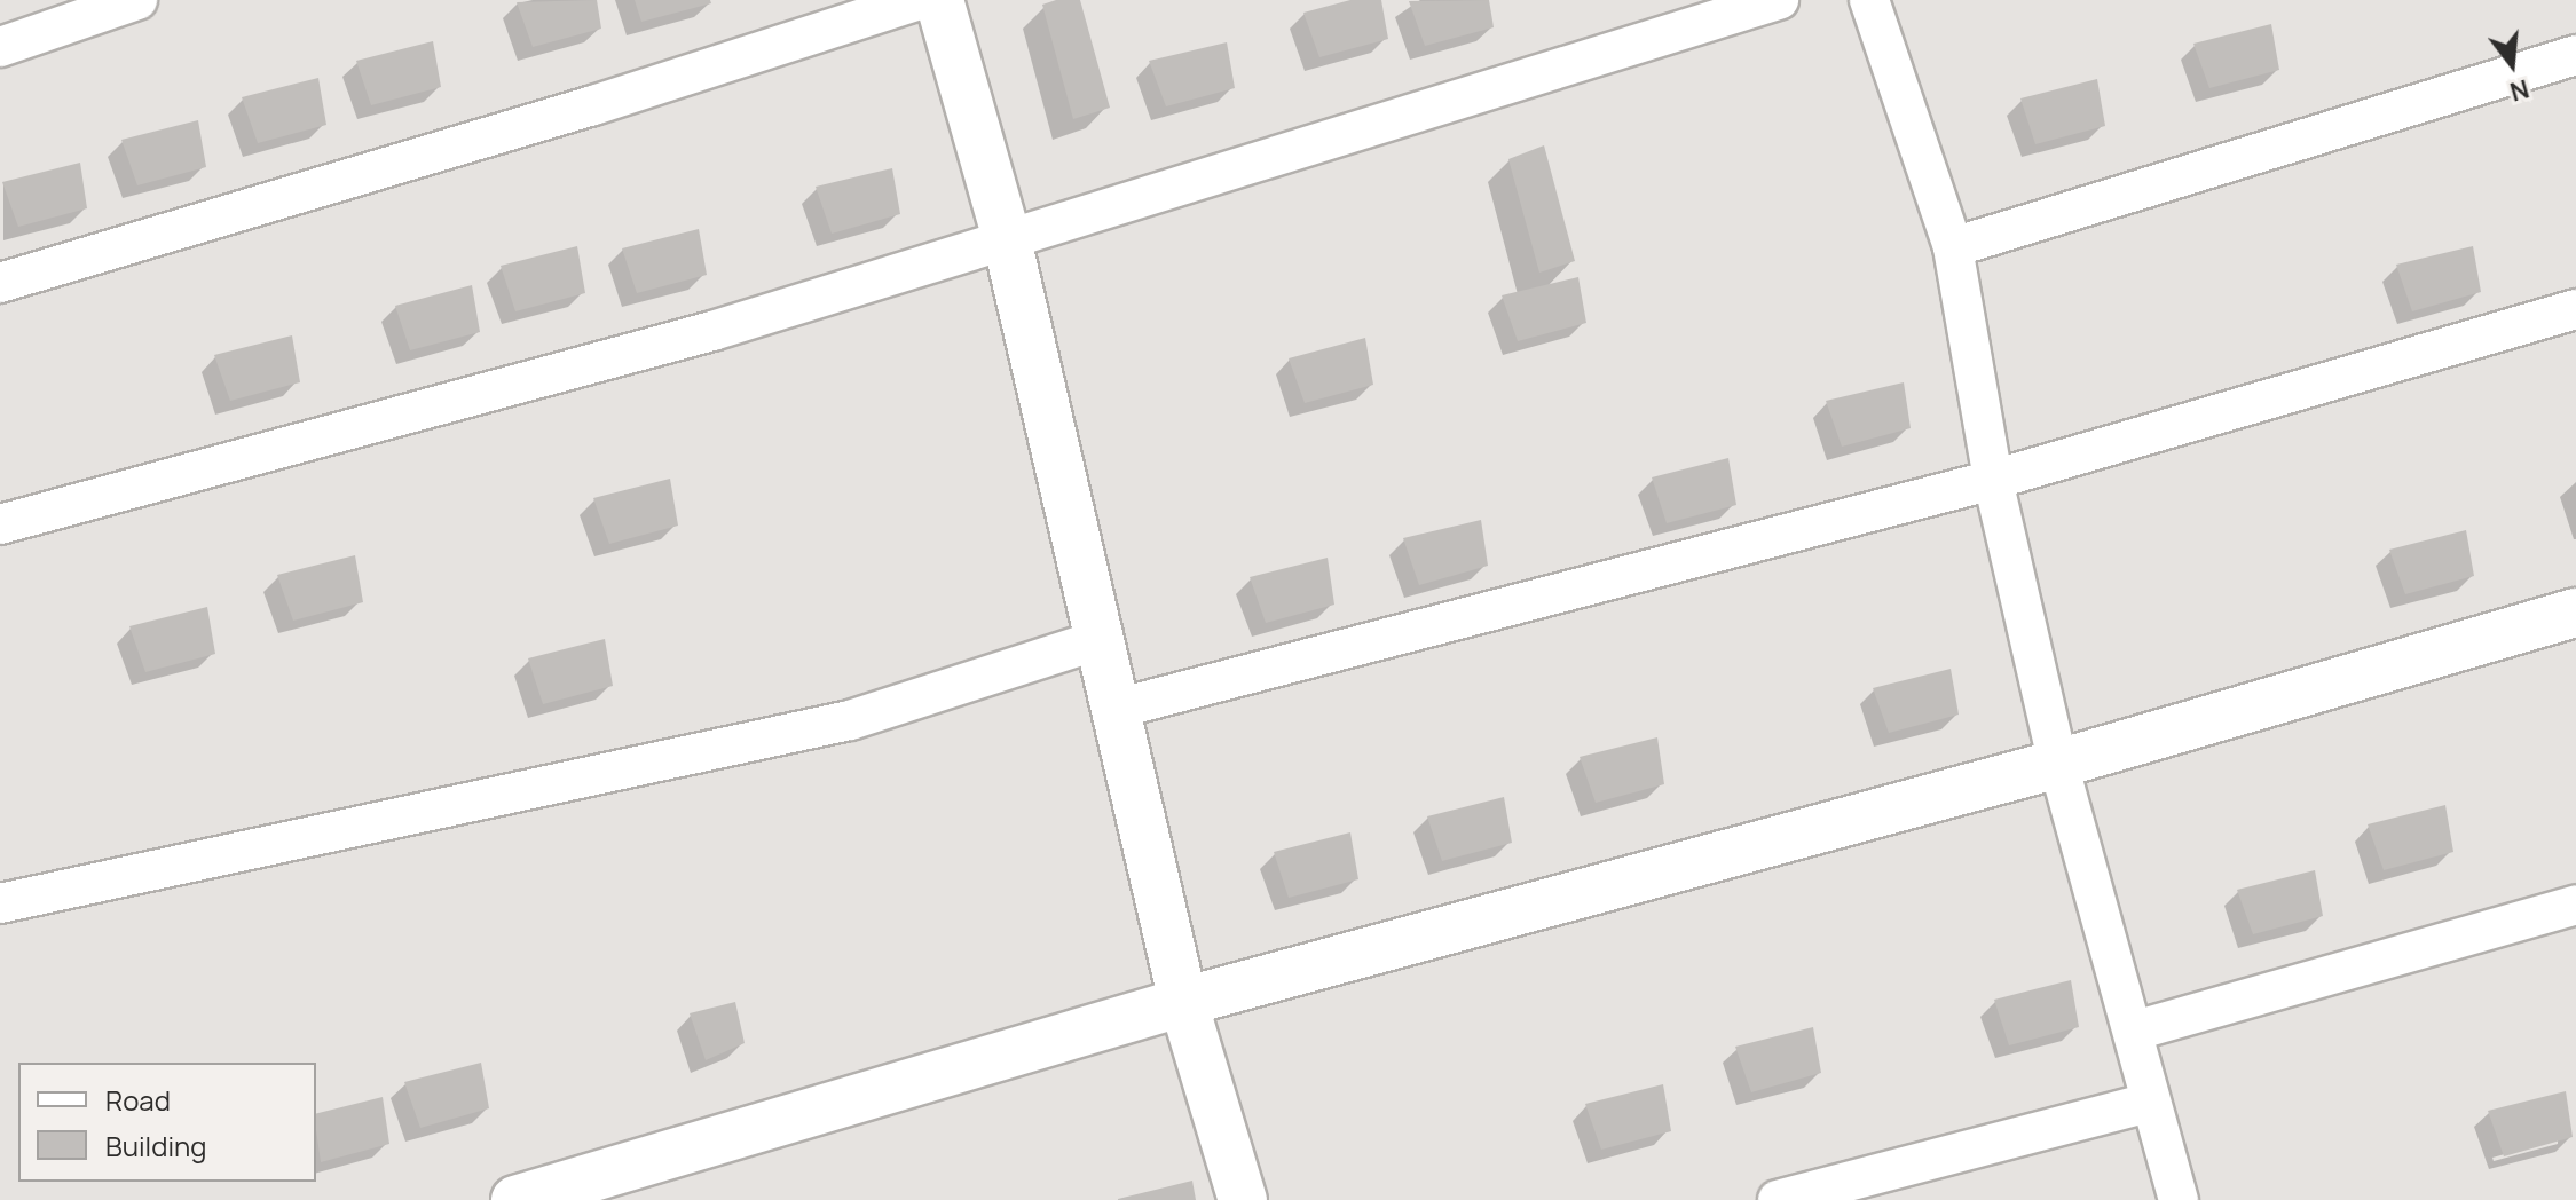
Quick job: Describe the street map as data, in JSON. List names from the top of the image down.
{
  "legend": ["Road", "Building"],
  "north": "bottom"
}
